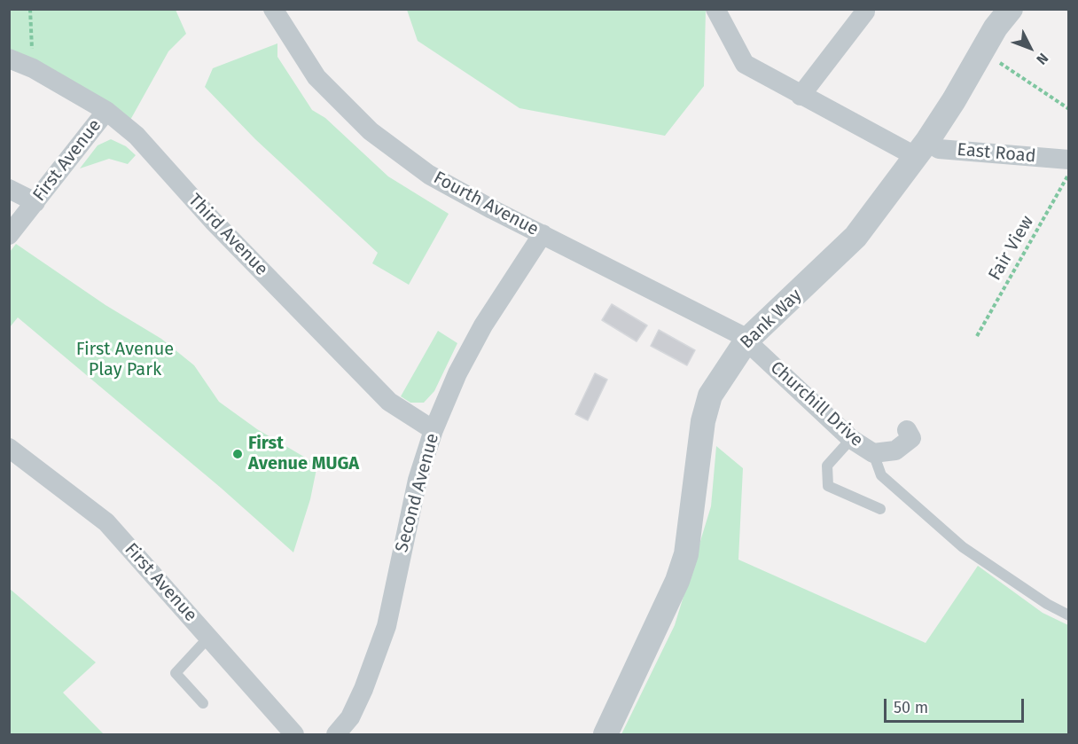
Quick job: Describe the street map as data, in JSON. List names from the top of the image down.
{
  "streets": {
    "street": [
      "East Road",
      "First Avenue",
      "Fourth Avenue",
      "Third Avenue",
      "Bank Way",
      "Churchill Drive",
      "Second Avenue"
    ],
    "path": ["Fair View"]
  },
  "crossings": [
    ["East Road", "Bank Way"],
    ["First Avenue", "Third Avenue"],
    ["Fourth Avenue", "Bank Way"],
    ["Fourth Avenue", "Churchill Drive"],
    ["Fourth Avenue", "Second Avenue"],
    ["Third Avenue", "Second Avenue"],
    ["Bank Way", "Churchill Drive"]
  ],
  "parks": ["First Avenue Play Park"],
  "places": ["First Avenue MUGA"],
  "scale_bar": "50 m",
  "north": "bottom right"
}
